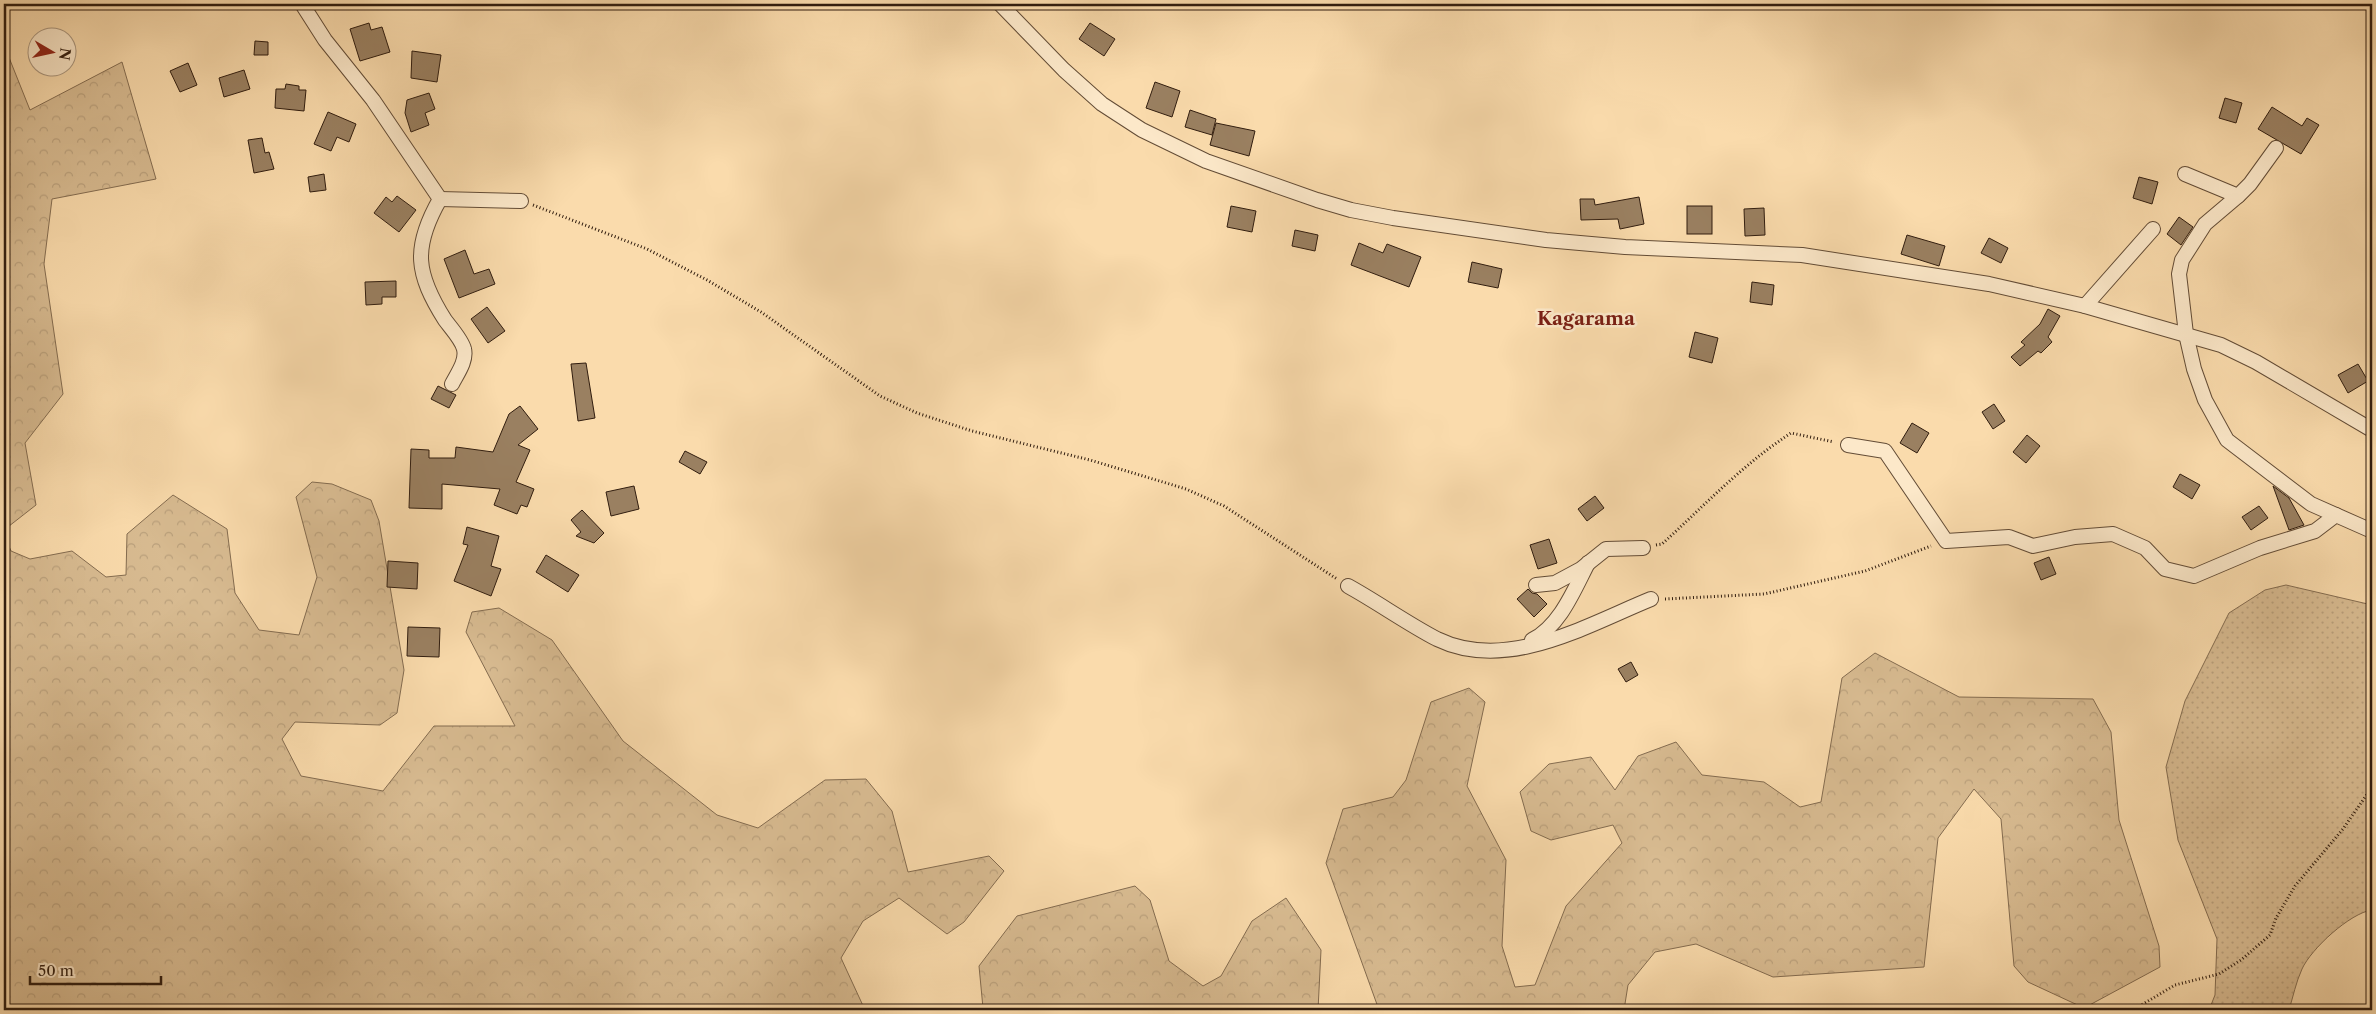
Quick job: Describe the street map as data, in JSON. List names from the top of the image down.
{
  "districts": ["Kagarama"],
  "scale_bar": "50 m",
  "north": "right"
}
